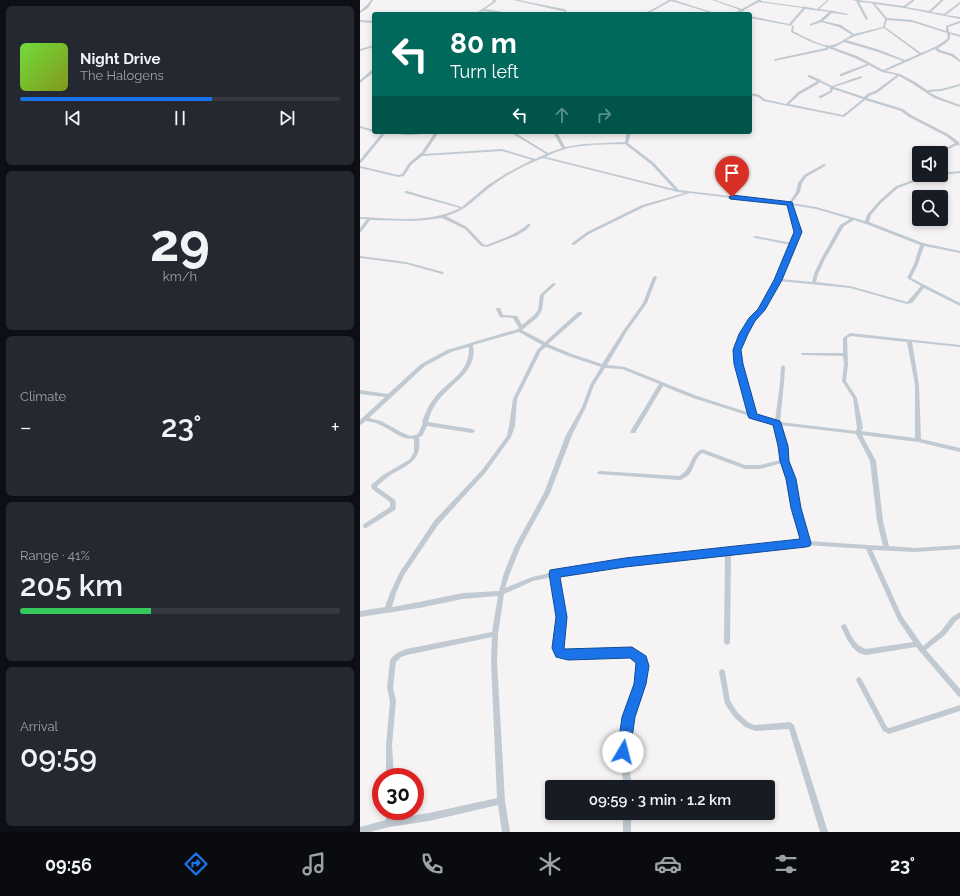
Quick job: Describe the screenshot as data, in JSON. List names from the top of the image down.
{
  "page": {
    "turn": ["80 m", "Turn left"],
    "song": ["Night Drive", "The Halogens"],
    "tile": [
      ["29", "km/h"],
      "Climate",
      ["Range · 41%", "205 km"],
      ["Arrival", "09:59"]
    ],
    "heat": ["−", "23°", "+"],
    "limit": "30",
    "trip": "09:59 · 3 min · 1.2 km",
    "tabs": ["09:56", "23°"]
  }
}
